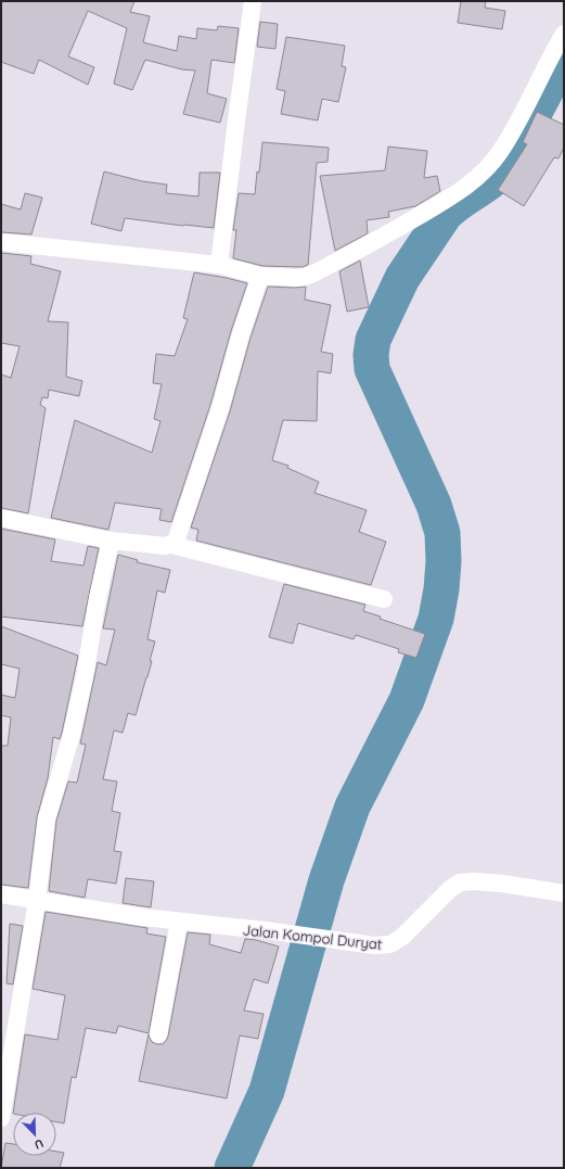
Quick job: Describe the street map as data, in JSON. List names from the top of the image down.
{
  "streets": {
    "street": ["Jalan Kompol Duryat"]
  },
  "north": "bottom right"
}
